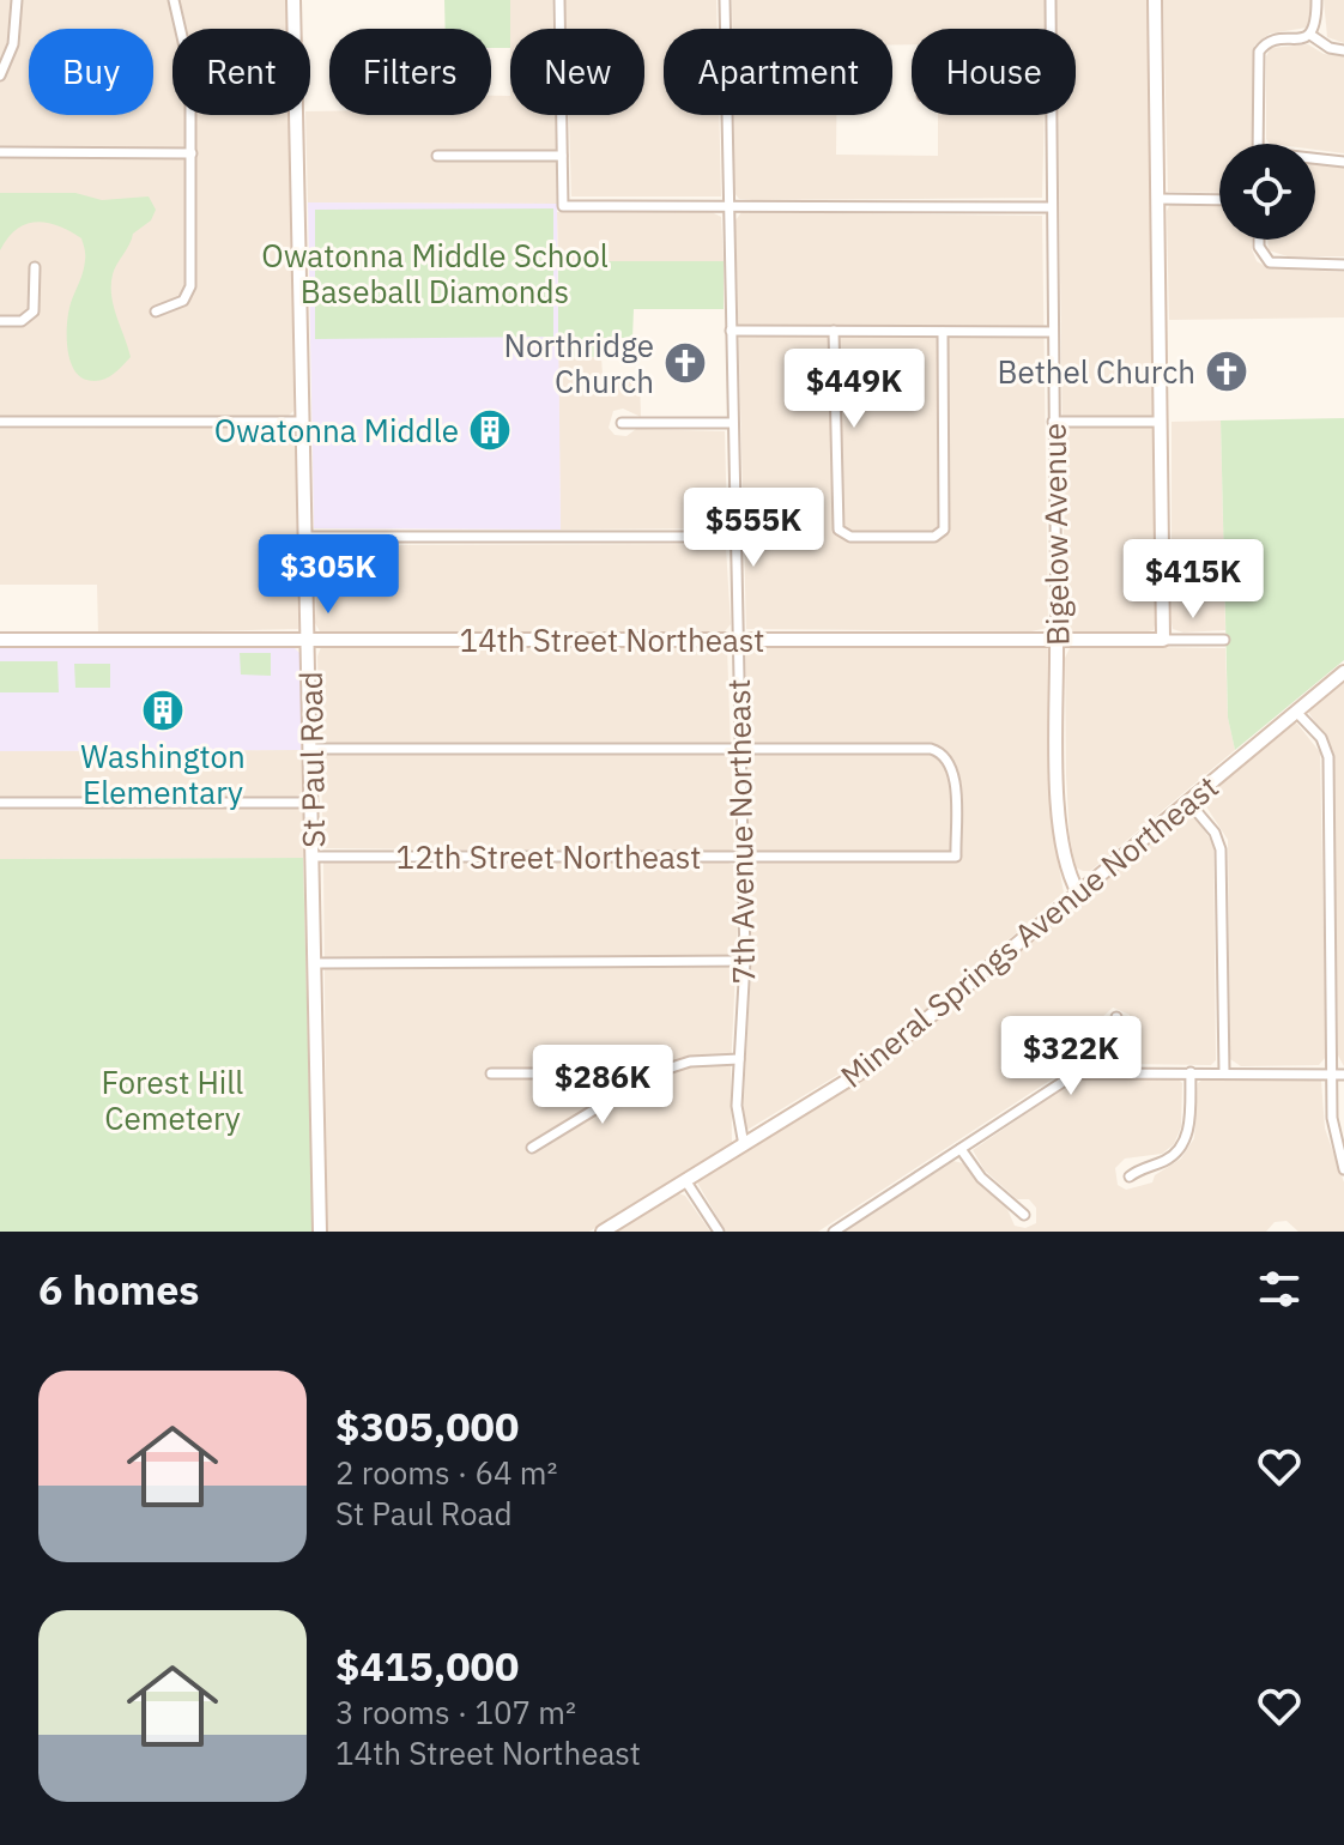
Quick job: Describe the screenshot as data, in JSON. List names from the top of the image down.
{
  "streets": {
    "street": [
      "Bigelow Avenue",
      "14th Street Northeast",
      "St Paul Road",
      "7th Avenue Northeast",
      "12th Street Northeast",
      "Mineral Springs Avenue Northeast"
    ]
  },
  "crossings": [
    ["Bigelow Avenue", "14th Street Northeast"],
    ["Bigelow Avenue", "Mineral Springs Avenue Northeast"],
    ["14th Street Northeast", "St Paul Road"],
    ["14th Street Northeast", "7th Avenue Northeast"],
    ["St Paul Road", "12th Street Northeast"],
    ["7th Avenue Northeast", "12th Street Northeast"],
    ["7th Avenue Northeast", "Mineral Springs Avenue Northeast"]
  ],
  "parks": ["Owatonna Middle School Baseball Diamonds", "Forest Hill Cemetery"],
  "places": {
    "church": ["Northridge Church", "Bethel Church"],
    "building": ["Owatonna Middle", "Washington Elementary"]
  },
  "page": {
    "chip": [
      "Buy",
      "Rent",
      "Filters",
      "New",
      "Apartment",
      "House"
    ],
    "price": [
      "$449K",
      "$555K",
      "$305K",
      "$415K",
      "$322K",
      "$286K"
    ],
    "heading": "6 homes",
    "list": [
      {
        "name": "$305,000",
        "note": "2 rooms · 64 m² · St Paul Road"
      },
      {
        "name": "$415,000",
        "note": "3 rooms · 107 m² · 14th Street Northeast"
      }
    ]
  }
}
